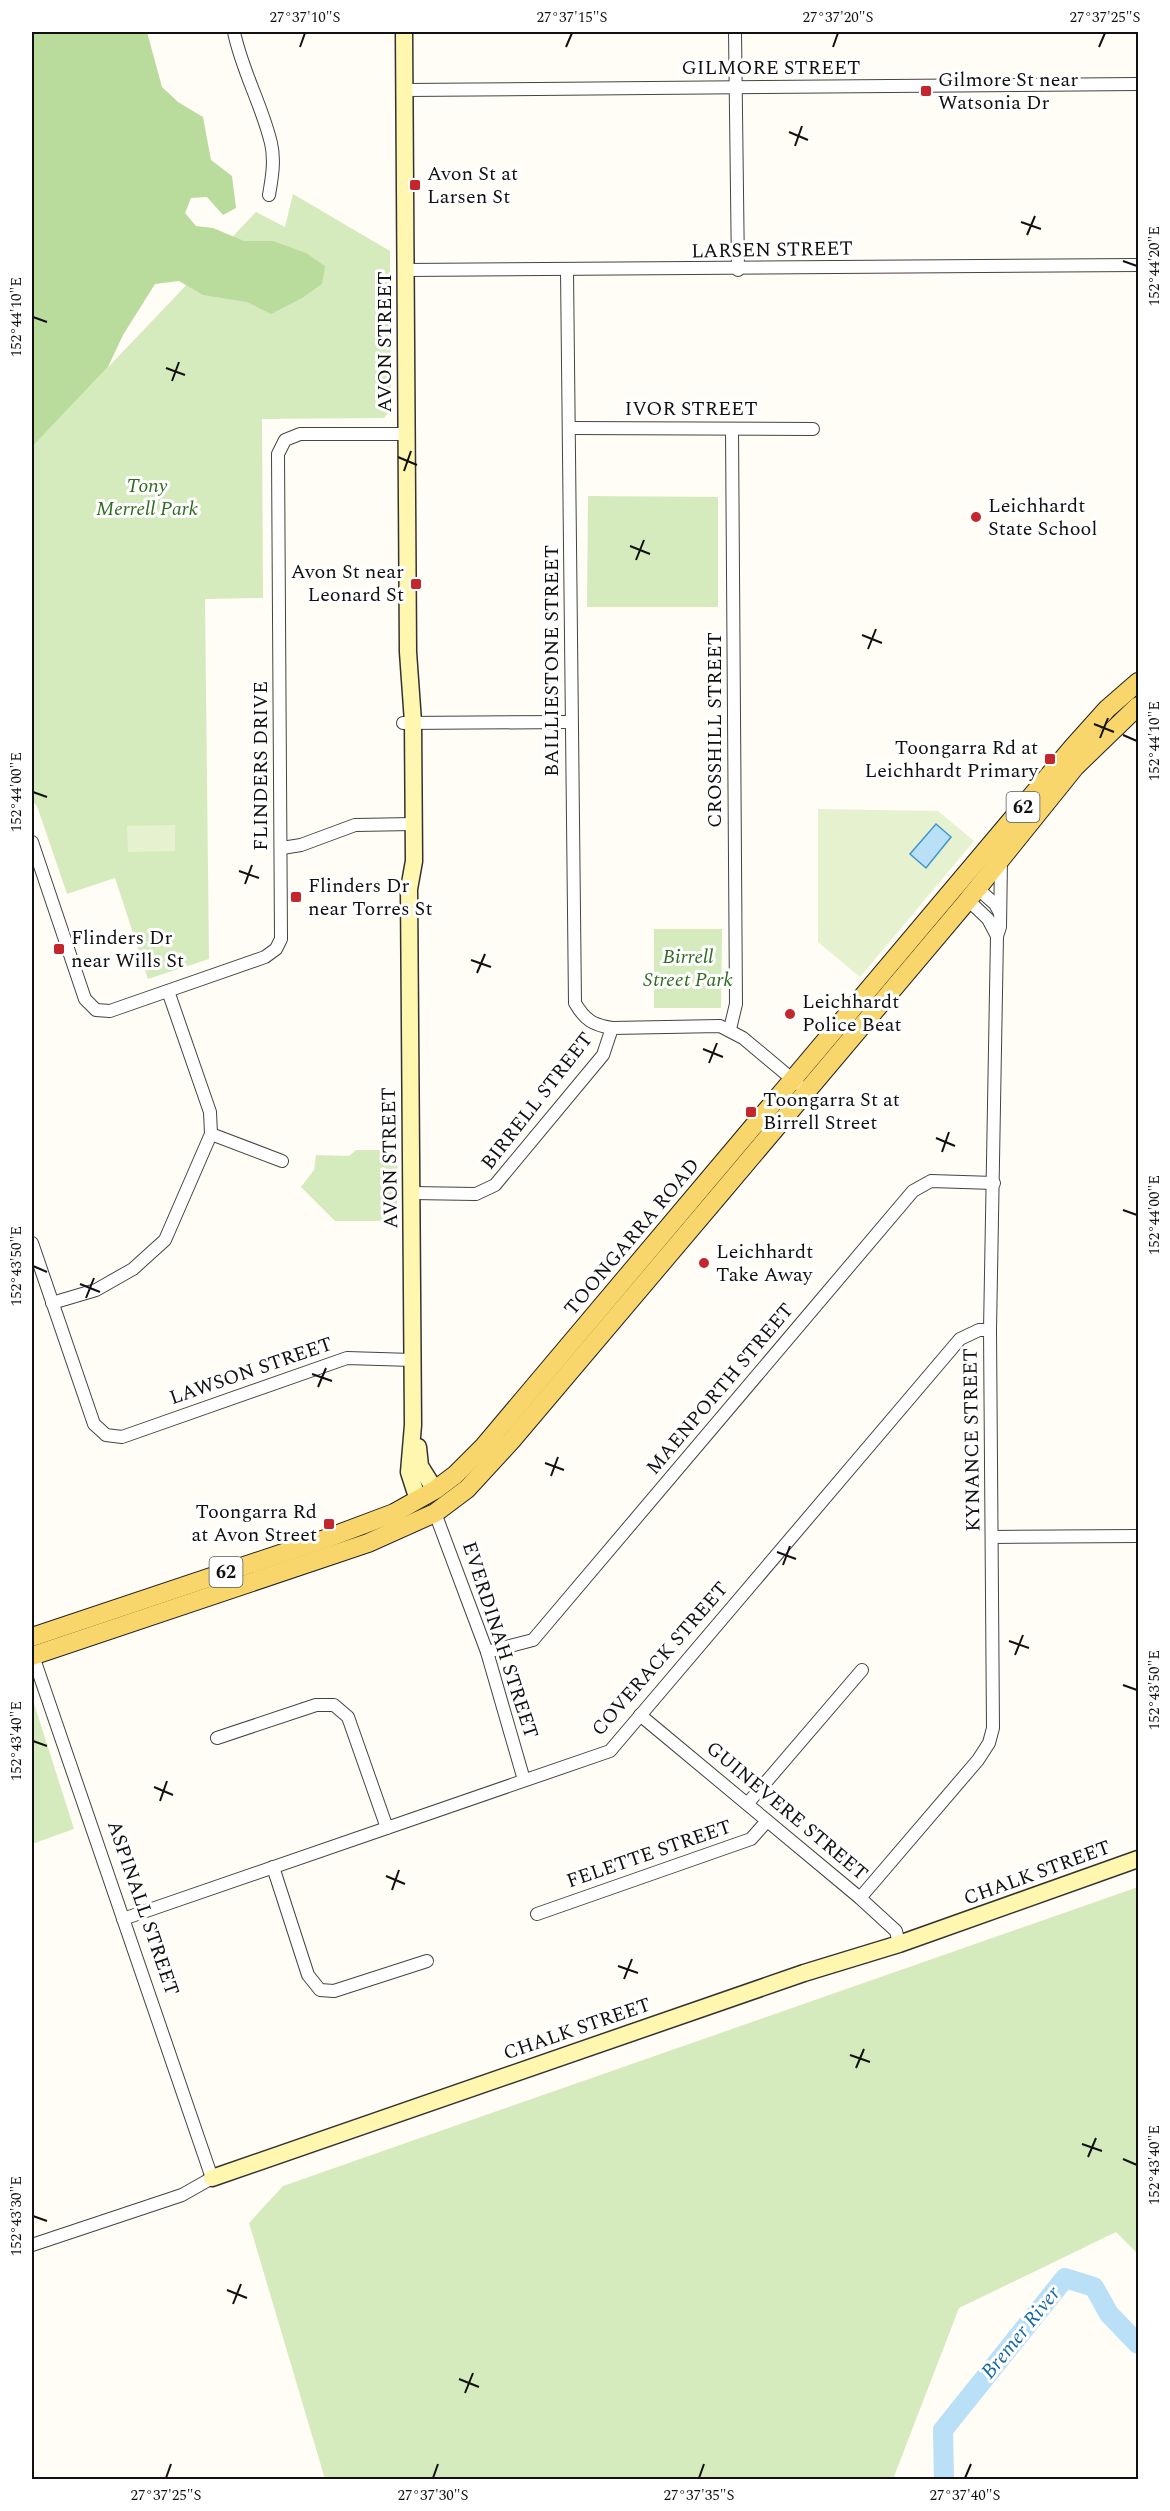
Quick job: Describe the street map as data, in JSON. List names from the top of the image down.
{
  "streets": {
    "main road": ["62", "TOONGARRA ROAD"],
    "street": [
      "GILMORE STREET",
      "LARSEN STREET",
      "AVON STREET",
      "IVOR STREET",
      "BAILLIESTONE STREET",
      "CROSSHILL STREET",
      "FLINDERS DRIVE",
      "BIRRELL STREET",
      "LAWSON STREET",
      "MAENPORTH STREET",
      "KYNANCE STREET",
      "EVERDINAH STREET",
      "COVERACK STREET",
      "GUINEVERE STREET",
      "FELETTE STREET",
      "CHALK STREET",
      "ASPINALL STREET"
    ]
  },
  "crossings": [
    ["GILMORE STREET", "AVON STREET"],
    ["LARSEN STREET", "AVON STREET"],
    ["LARSEN STREET", "BAILLIESTONE STREET"],
    ["AVON STREET", "FLINDERS DRIVE"],
    ["AVON STREET", "BIRRELL STREET"],
    ["AVON STREET", "TOONGARRA ROAD"],
    ["AVON STREET", "LAWSON STREET"],
    ["IVOR STREET", "BAILLIESTONE STREET"],
    ["IVOR STREET", "CROSSHILL STREET"],
    ["BAILLIESTONE STREET", "BIRRELL STREET"],
    ["CROSSHILL STREET", "BIRRELL STREET"],
    ["TOONGARRA ROAD", "KYNANCE STREET"],
    ["TOONGARRA ROAD", "EVERDINAH STREET"],
    ["TOONGARRA ROAD", "ASPINALL STREET"],
    ["MAENPORTH STREET", "KYNANCE STREET"],
    ["MAENPORTH STREET", "EVERDINAH STREET"],
    ["KYNANCE STREET", "COVERACK STREET"],
    ["KYNANCE STREET", "GUINEVERE STREET"],
    ["EVERDINAH STREET", "COVERACK STREET"],
    ["COVERACK STREET", "GUINEVERE STREET"],
    ["COVERACK STREET", "ASPINALL STREET"],
    ["GUINEVERE STREET", "FELETTE STREET"],
    ["GUINEVERE STREET", "CHALK STREET"],
    ["CHALK STREET", "ASPINALL STREET"]
  ],
  "water": ["Bremer River"],
  "parks": ["Tony Merrell Park", "Birrell Street Park"],
  "places": {
    "transit": [
      "Gilmore St near Watsonia Dr",
      "Avon St at Larsen St",
      "Avon St near Leonard St",
      "Toongarra Rd at Leichhardt Primary",
      "Flinders Dr near Torres St",
      "Flinders Dr near Wills St",
      "Toongarra St at Birrell Street",
      "Toongarra Rd at Avon Street"
    ],
    "other": ["Leichhardt State School", "Leichhardt Police Beat", "Leichhardt Take Away"]
  },
  "coordinates": [
    "27°37'10\"S",
    "27°37'15\"S",
    "27°37'20\"S",
    "27°37'25\"S",
    "152°44'20\"E",
    "152°44'10\"E",
    "152°44'00\"E",
    "152°43'50\"E",
    "152°43'40\"E",
    "152°43'30\"E",
    "27°37'30\"S",
    "27°37'35\"S",
    "27°37'40\"S"
  ]
}
